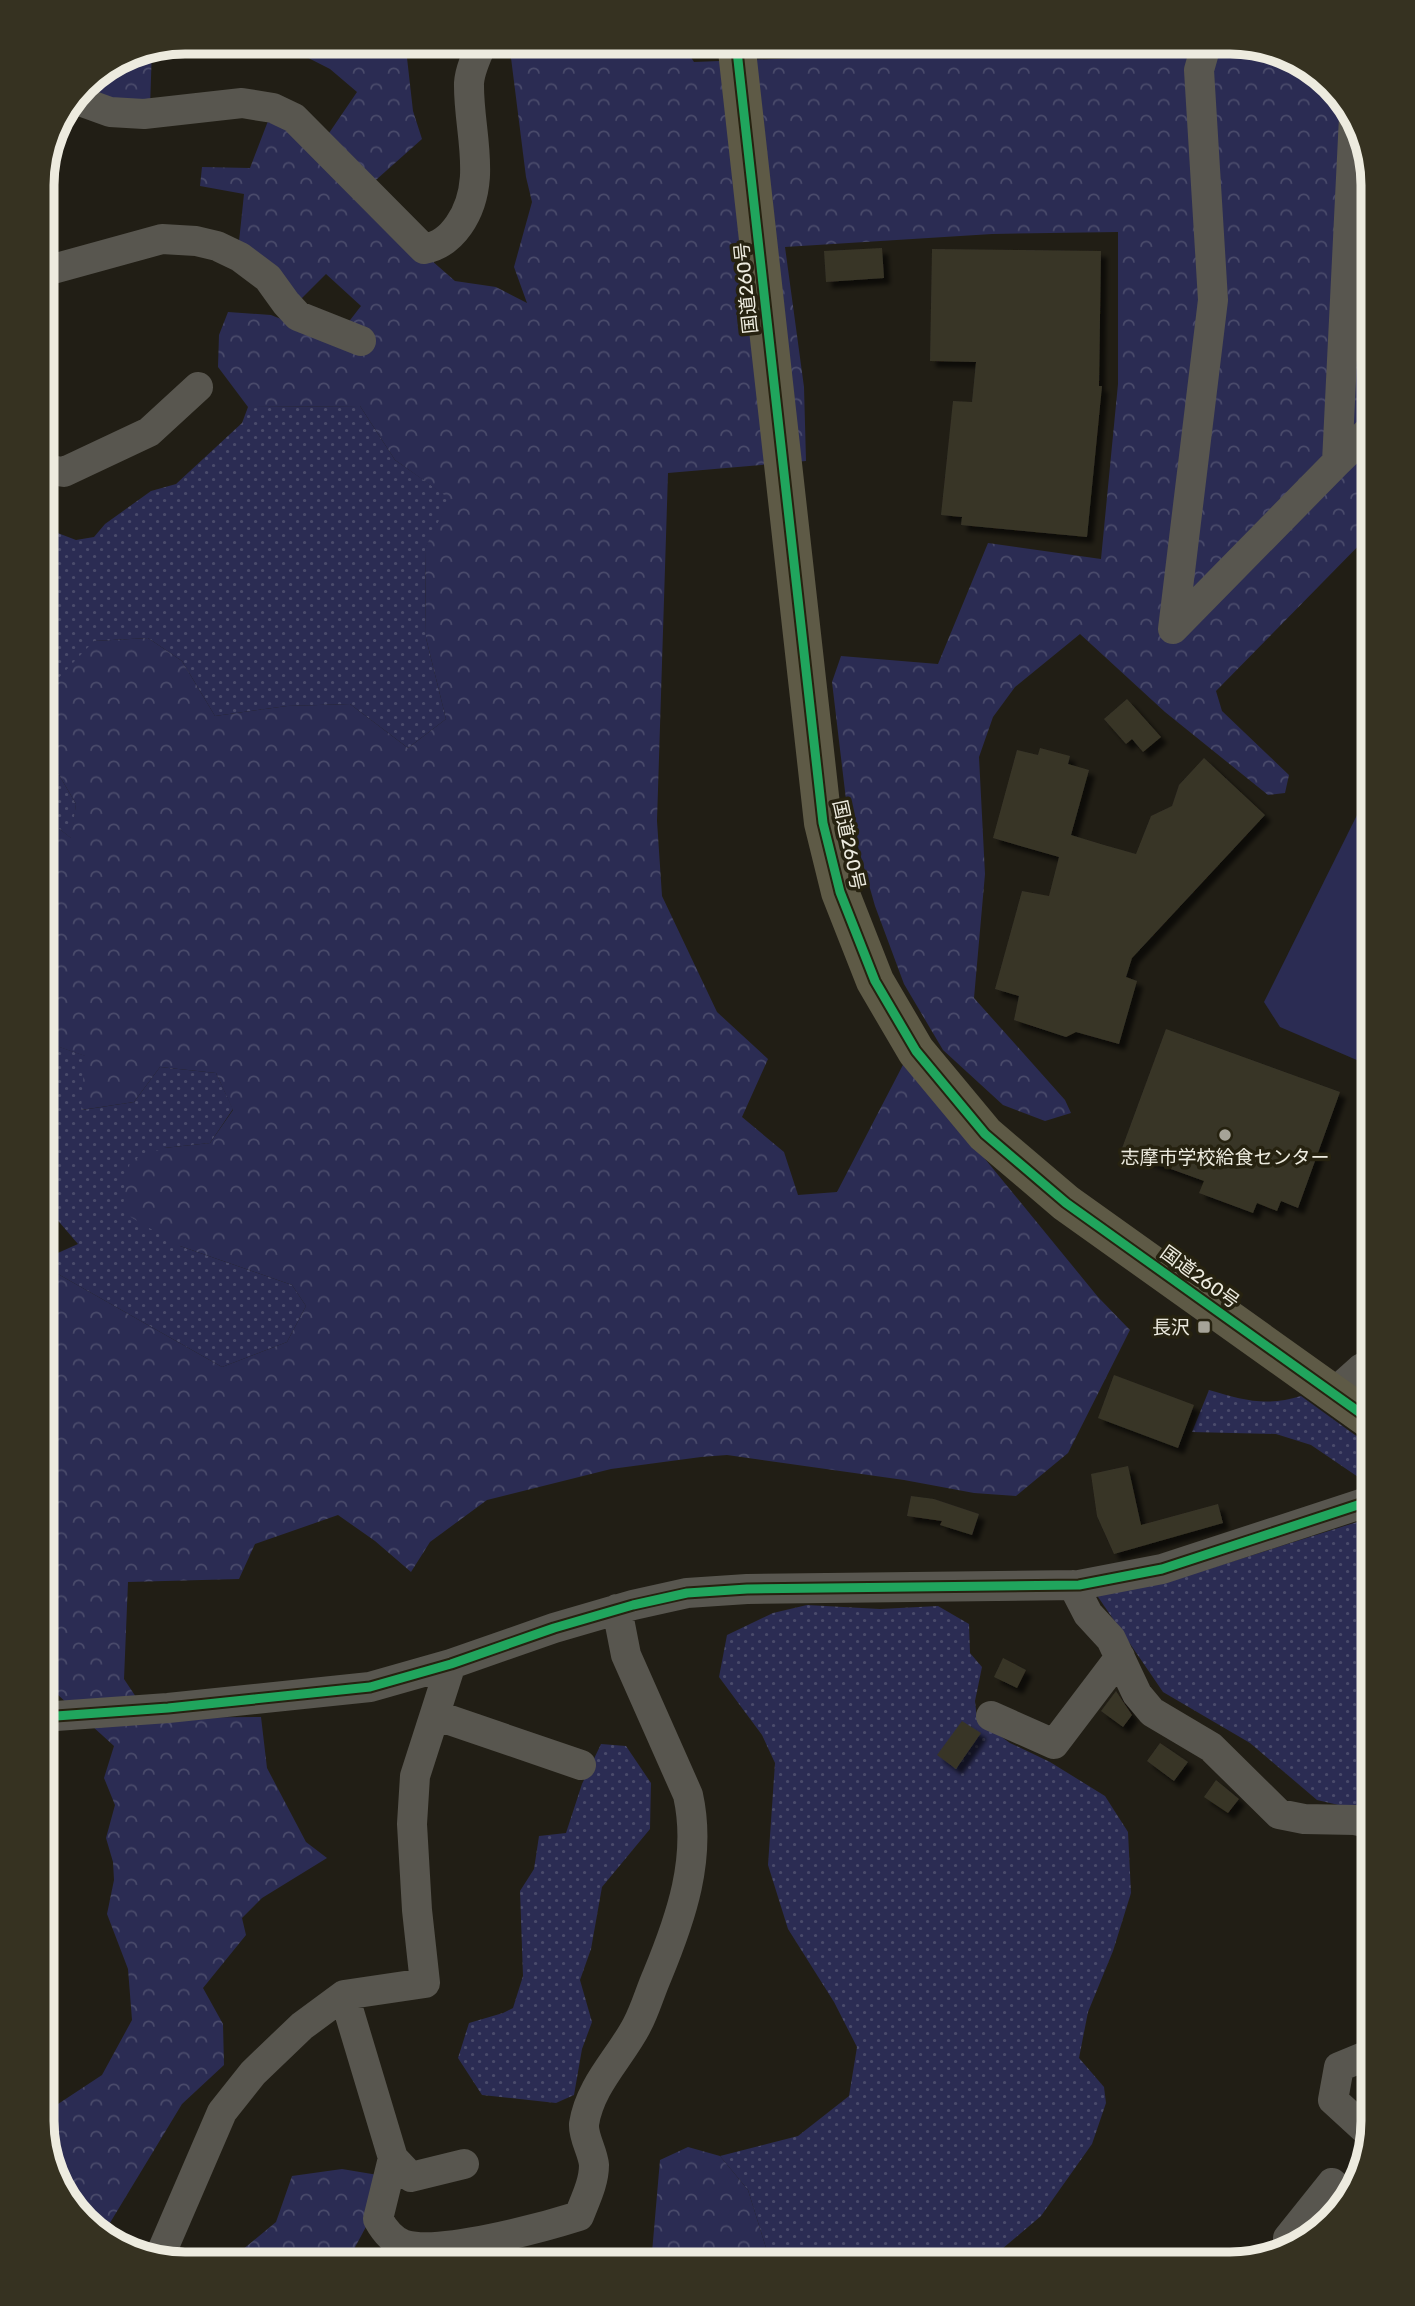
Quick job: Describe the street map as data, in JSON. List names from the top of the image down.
{
  "streets": {
    "highway": ["国道260号"]
  },
  "places": {
    "other": ["志摩市学校給食センター"],
    "transit": ["長沢"]
  }
}
